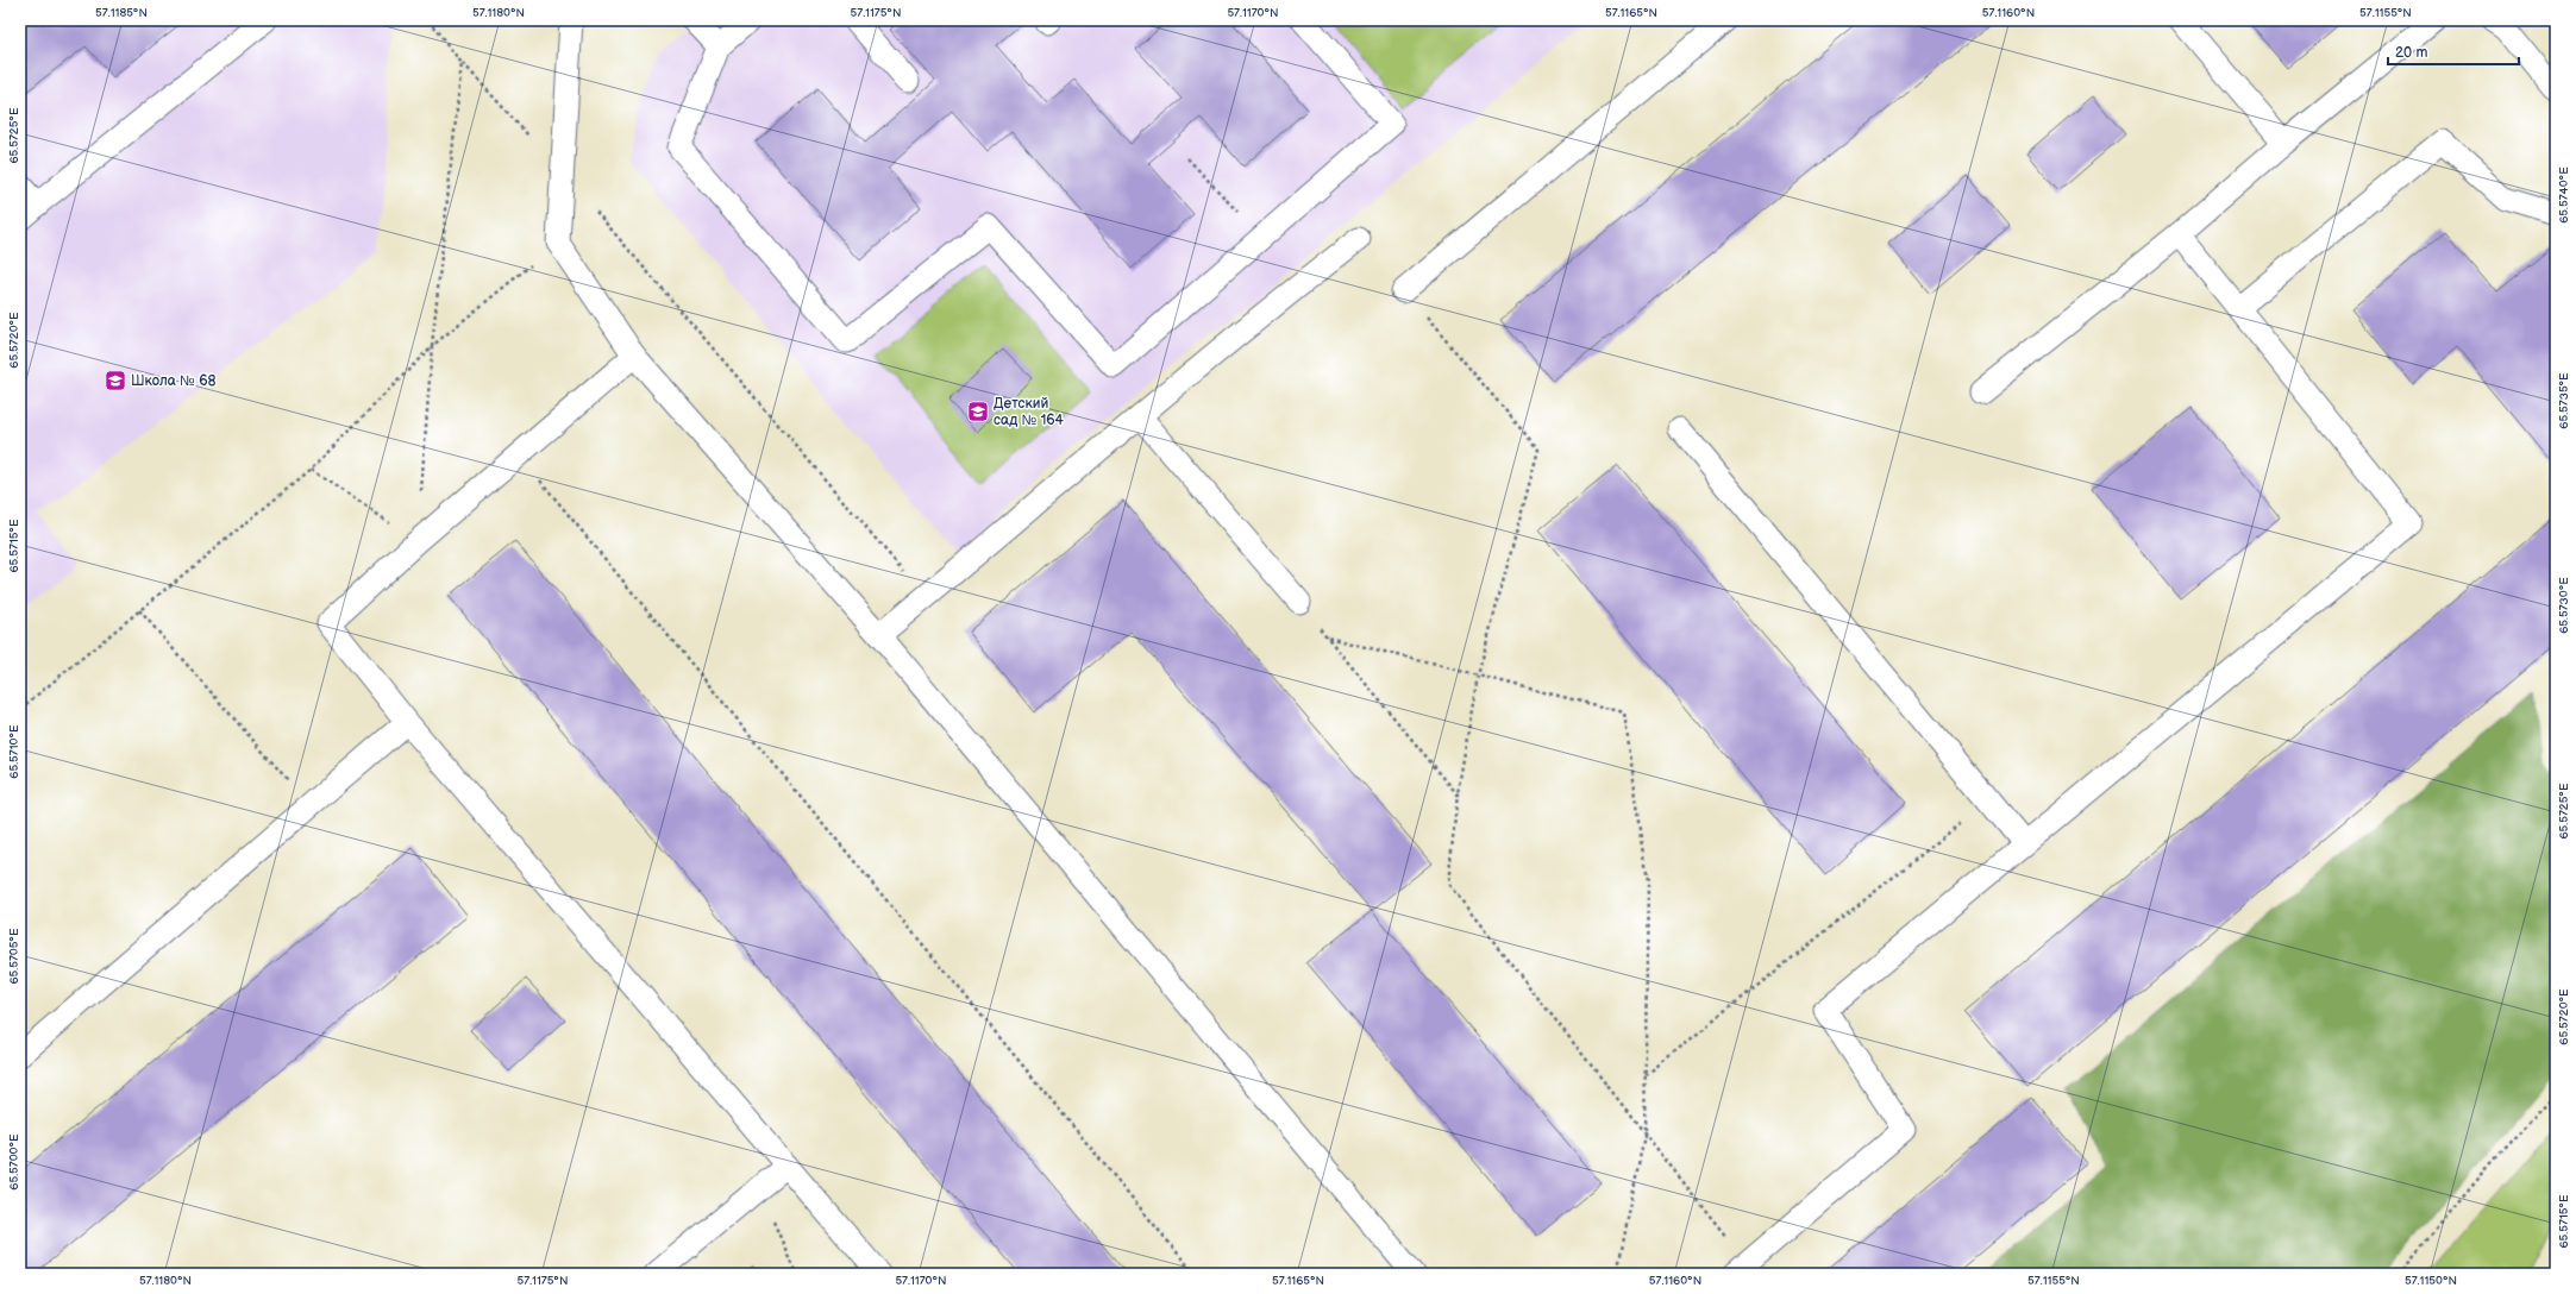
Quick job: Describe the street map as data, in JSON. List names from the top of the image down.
{
  "places": {
    "school or university": ["Школа № 68", "Детский сад № 164"]
  },
  "scale_bar": "20 m",
  "coordinates": [
    "57.1185°N",
    "57.1180°N",
    "57.1175°N",
    "57.1170°N",
    "57.1165°N",
    "57.1160°N",
    "57.1155°N",
    "65.5725°E",
    "65.5740°E",
    "65.5720°E",
    "65.5735°E",
    "65.5715°E",
    "65.5730°E",
    "65.5710°E",
    "65.5705°E",
    "65.5700°E",
    "57.1150°N"
  ]
}
